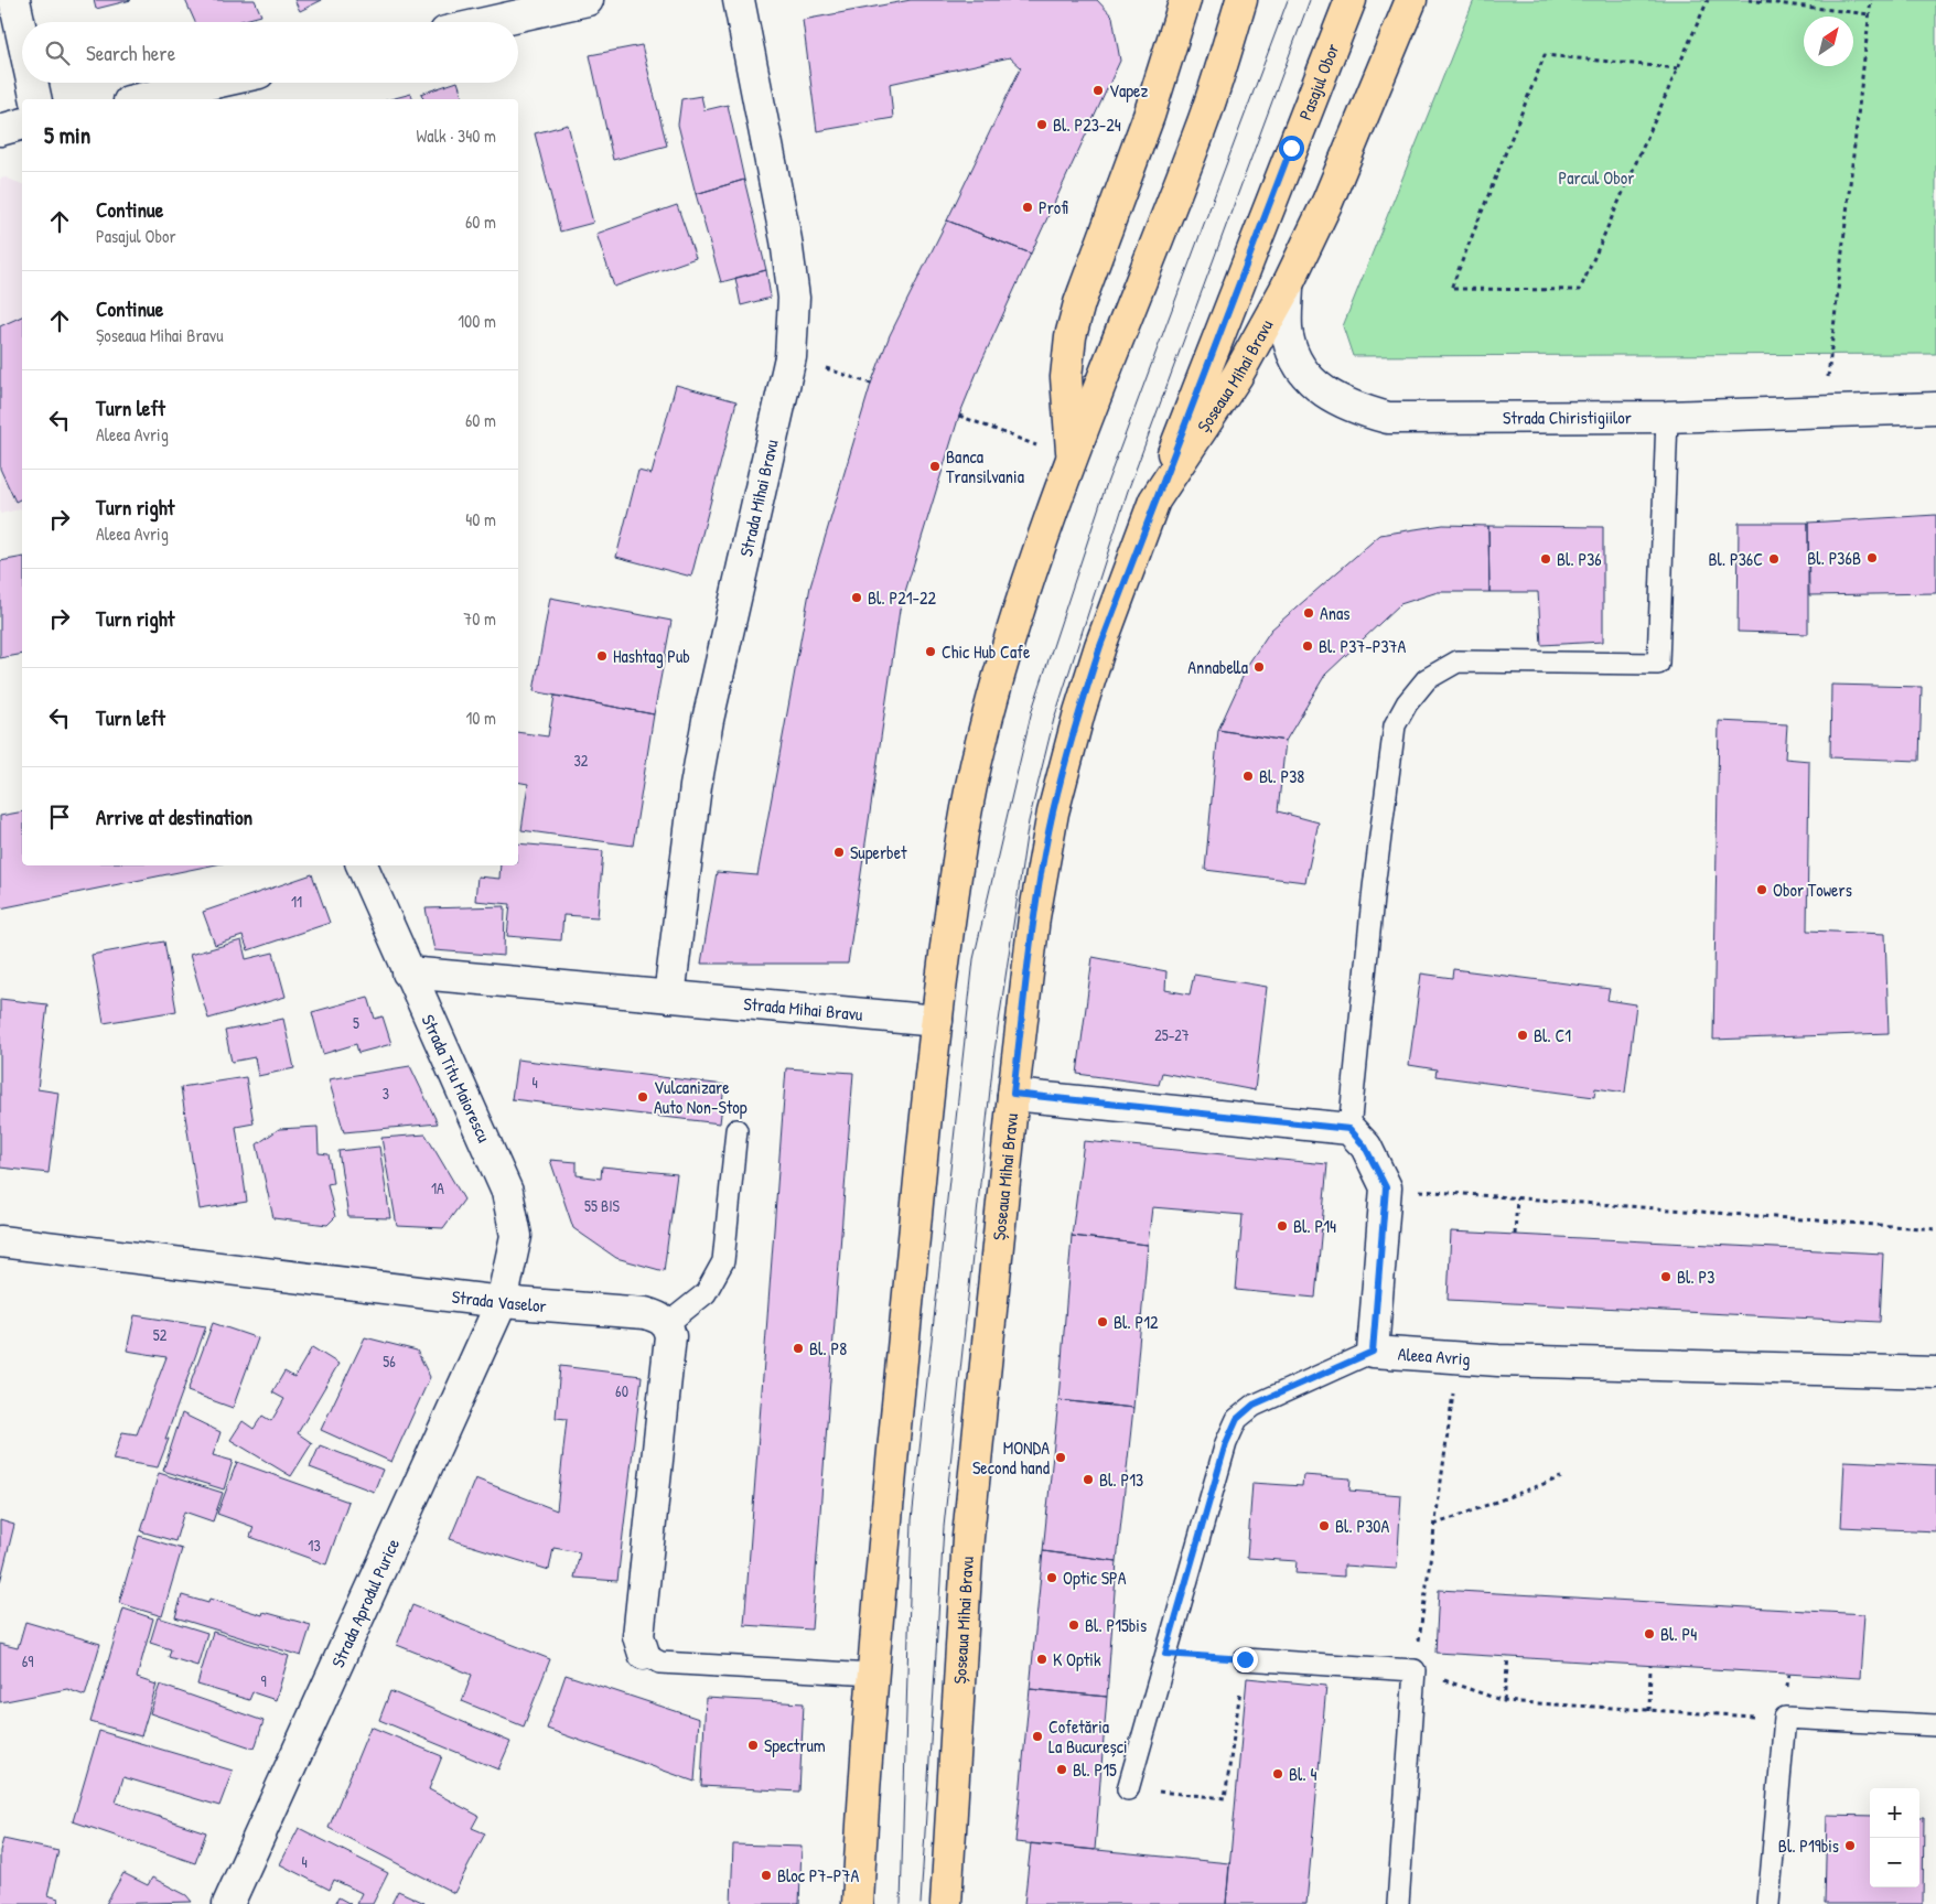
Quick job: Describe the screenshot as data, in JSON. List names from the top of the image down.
{
  "streets": {
    "main road": ["Pasajul Obor", "Șoseaua Mihai Bravu"],
    "street": [
      "Strada Chiristigiilor",
      "Strada Mihai Bravu",
      "Strada Titu Maiorescu",
      "Strada Vaselor",
      "Aleea Avrig",
      "Strada Aprodul Purice"
    ]
  },
  "crossings": [
    ["Pasajul Obor", "Șoseaua Mihai Bravu"],
    ["Șoseaua Mihai Bravu", "Strada Chiristigiilor"],
    ["Strada Mihai Bravu", "Strada Titu Maiorescu"],
    ["Strada Titu Maiorescu", "Strada Vaselor"],
    ["Strada Titu Maiorescu", "Strada Aprodul Purice"],
    ["Strada Vaselor", "Strada Aprodul Purice"]
  ],
  "parks": ["Parcul Obor"],
  "places": [
    "Vapez",
    "Bl. P23-24",
    "Profi",
    "Banca Transilvania",
    "Bl. P36B",
    "Bl. P36",
    "Bl. P36C",
    "Bl. P21-22",
    "Anas",
    "Bl. P37-P37A",
    "Chic Hub Cafe",
    "Hashtag Pub",
    "Annabella",
    "Bl. P38",
    "Superbet",
    "Obor Towers",
    "Bl. C1",
    "Vulcanizare Auto Non-Stop",
    "Bl. P14",
    "Bl. P3",
    "Bl. P12",
    "Bl. P8",
    "MONDA Second hand",
    "Bl. P13",
    "Bl. P30A",
    "Optic SPA",
    "Bl. P15bis",
    "Bl. P4",
    "K Optik",
    "Cofetăria La Bucureșci",
    "Spectrum",
    "Bl. P15",
    "Bl. 4",
    "Bl. P19bis",
    "Bloc P7-P7A"
  ],
  "house_numbers": [
    "32",
    "11",
    "5",
    "25-27",
    "4",
    "3",
    "1A",
    "55 BIS",
    "52",
    "56",
    "60",
    "13",
    "69",
    "9",
    "4"
  ],
  "north": "top right",
  "page": {
    "search": "Search here",
    "heading": ["5 min", "Walk · 340 m"],
    "list": [
      ["Continue", "Pasajul Obor", "60 m"],
      ["Continue", "Șoseaua Mihai Bravu", "100 m"],
      ["Turn left", "Aleea Avrig", "60 m"],
      ["Turn right", "Aleea Avrig", "40 m"],
      ["Turn right", "70 m"],
      ["Turn left", "10 m"],
      "Arrive at destination"
    ],
    "map_buttons": ["+", "−"]
  }
}
